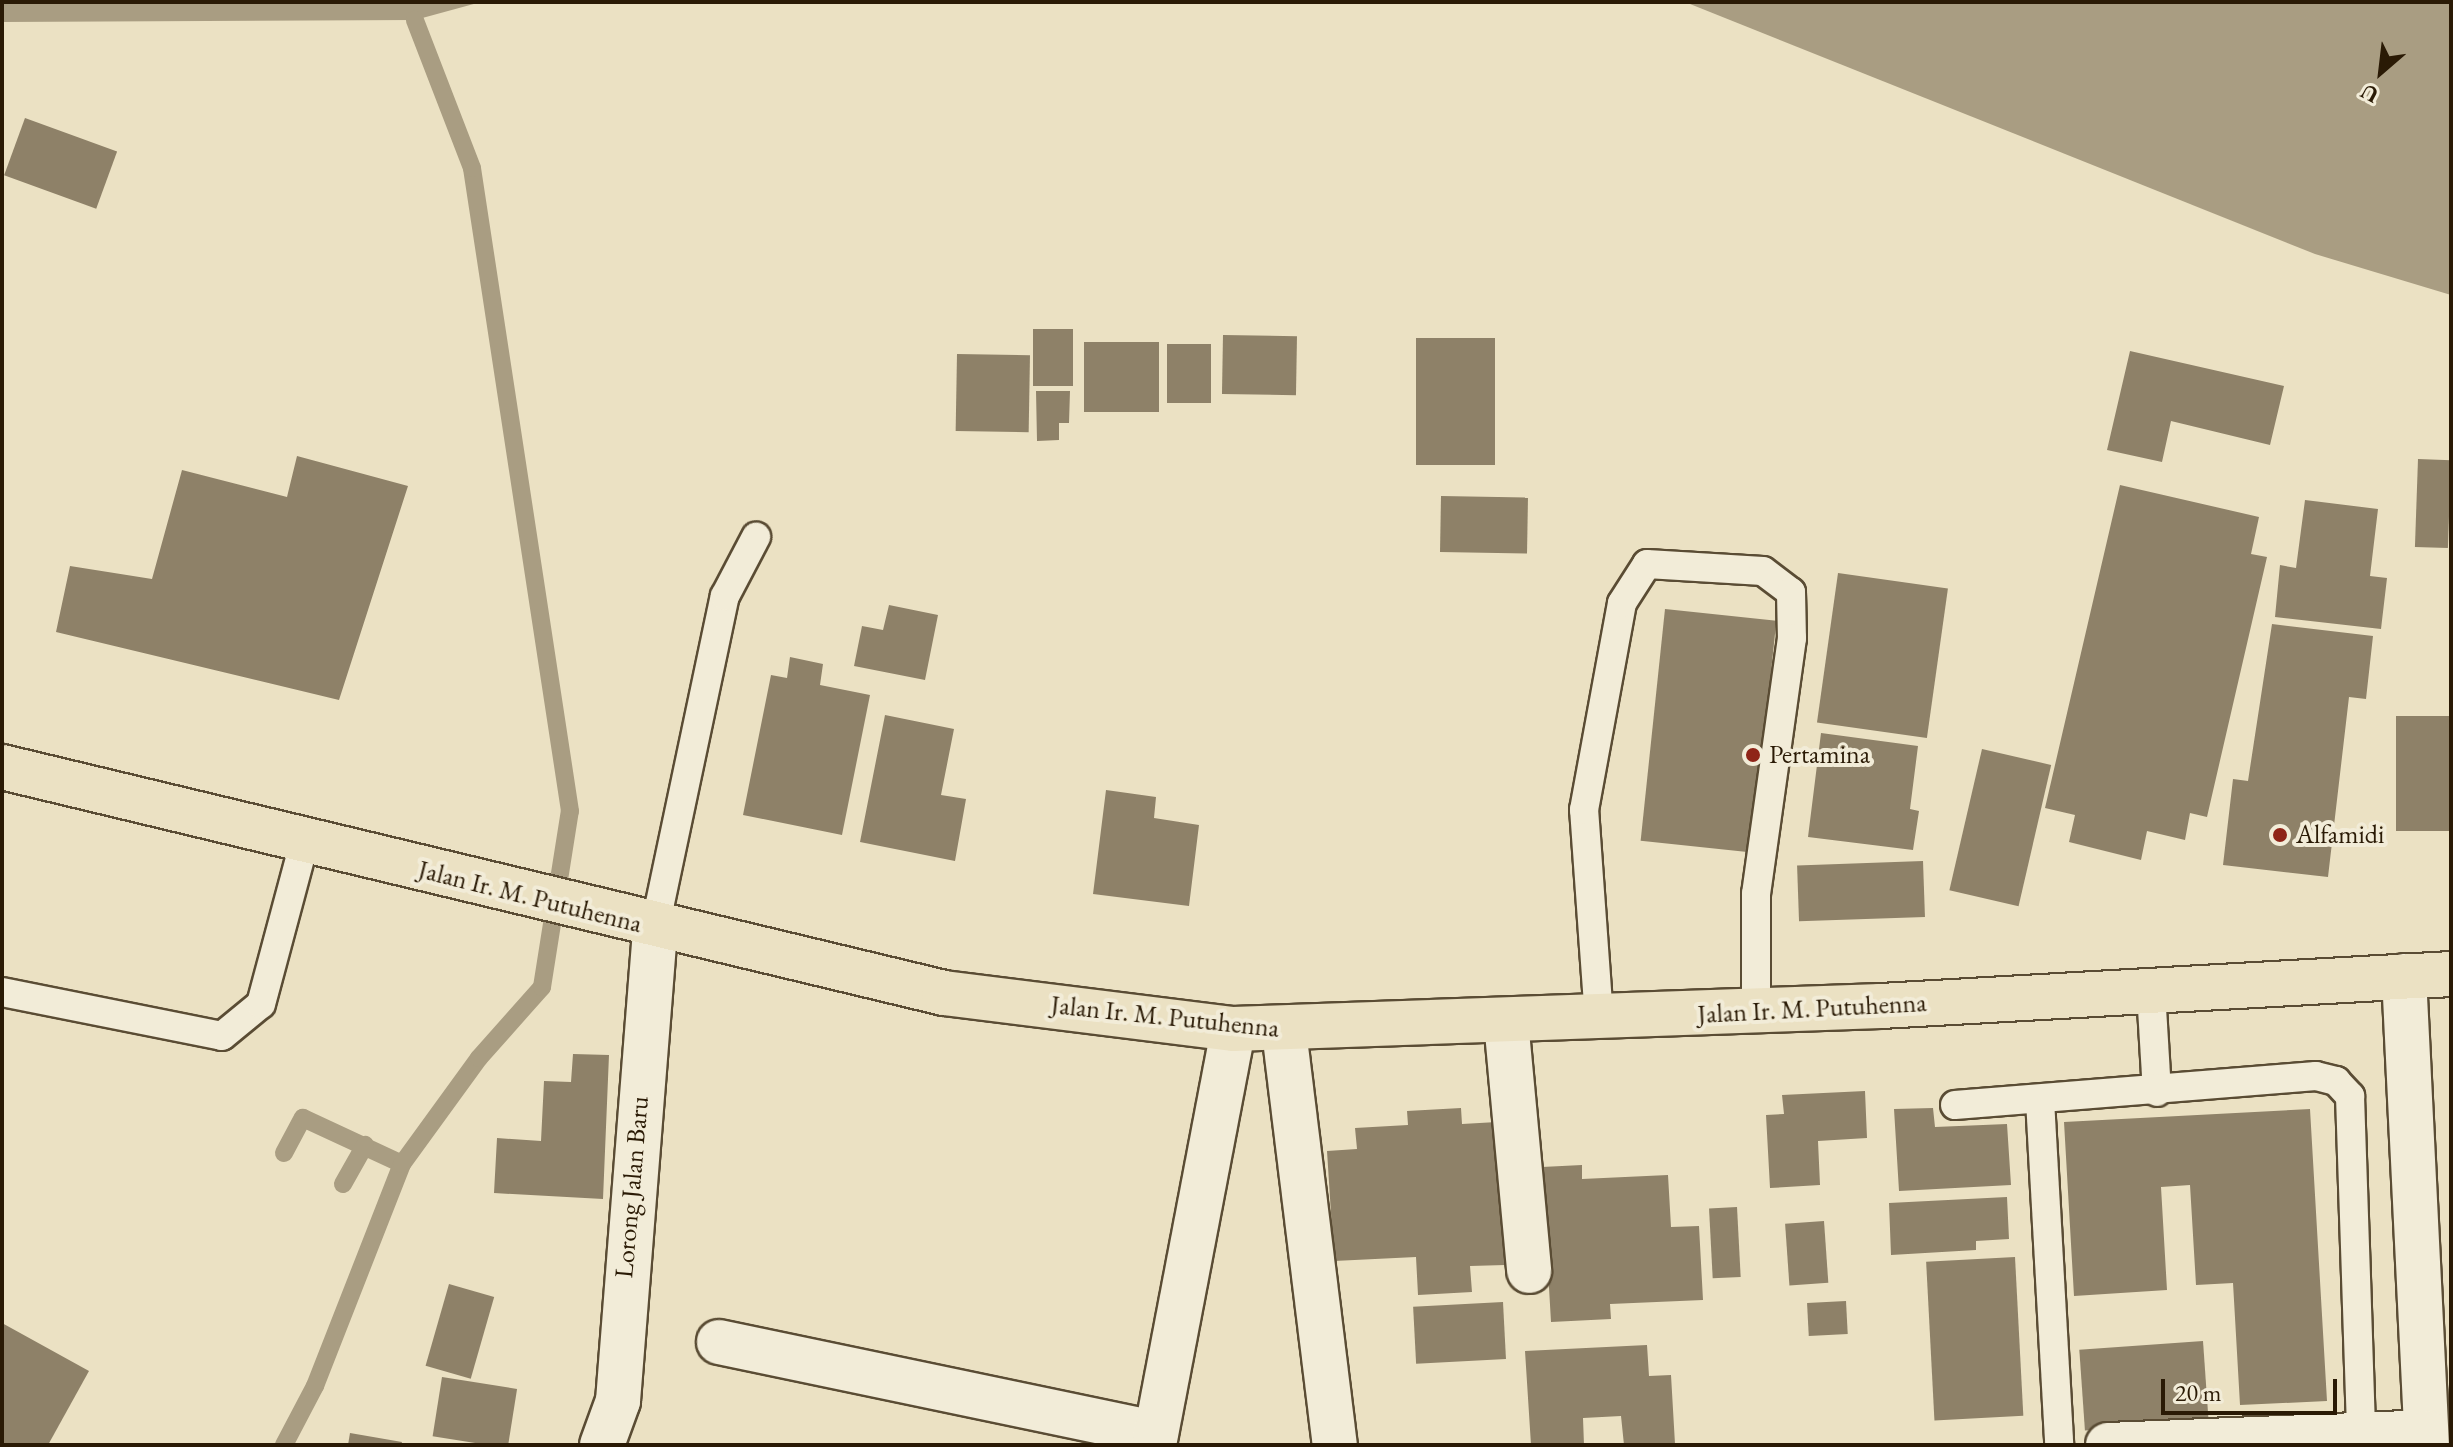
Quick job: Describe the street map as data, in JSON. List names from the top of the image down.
{
  "streets": {
    "highway": ["Jalan Ir. M. Putuhenna"],
    "street": ["Lorong Jalan Baru"]
  },
  "crossings": [
    ["Jalan Ir. M. Putuhenna", "Lorong Jalan Baru"]
  ],
  "places": ["Pertamina", "Alfamidi"],
  "scale_bar": "20 m",
  "north": "bottom left"
}
